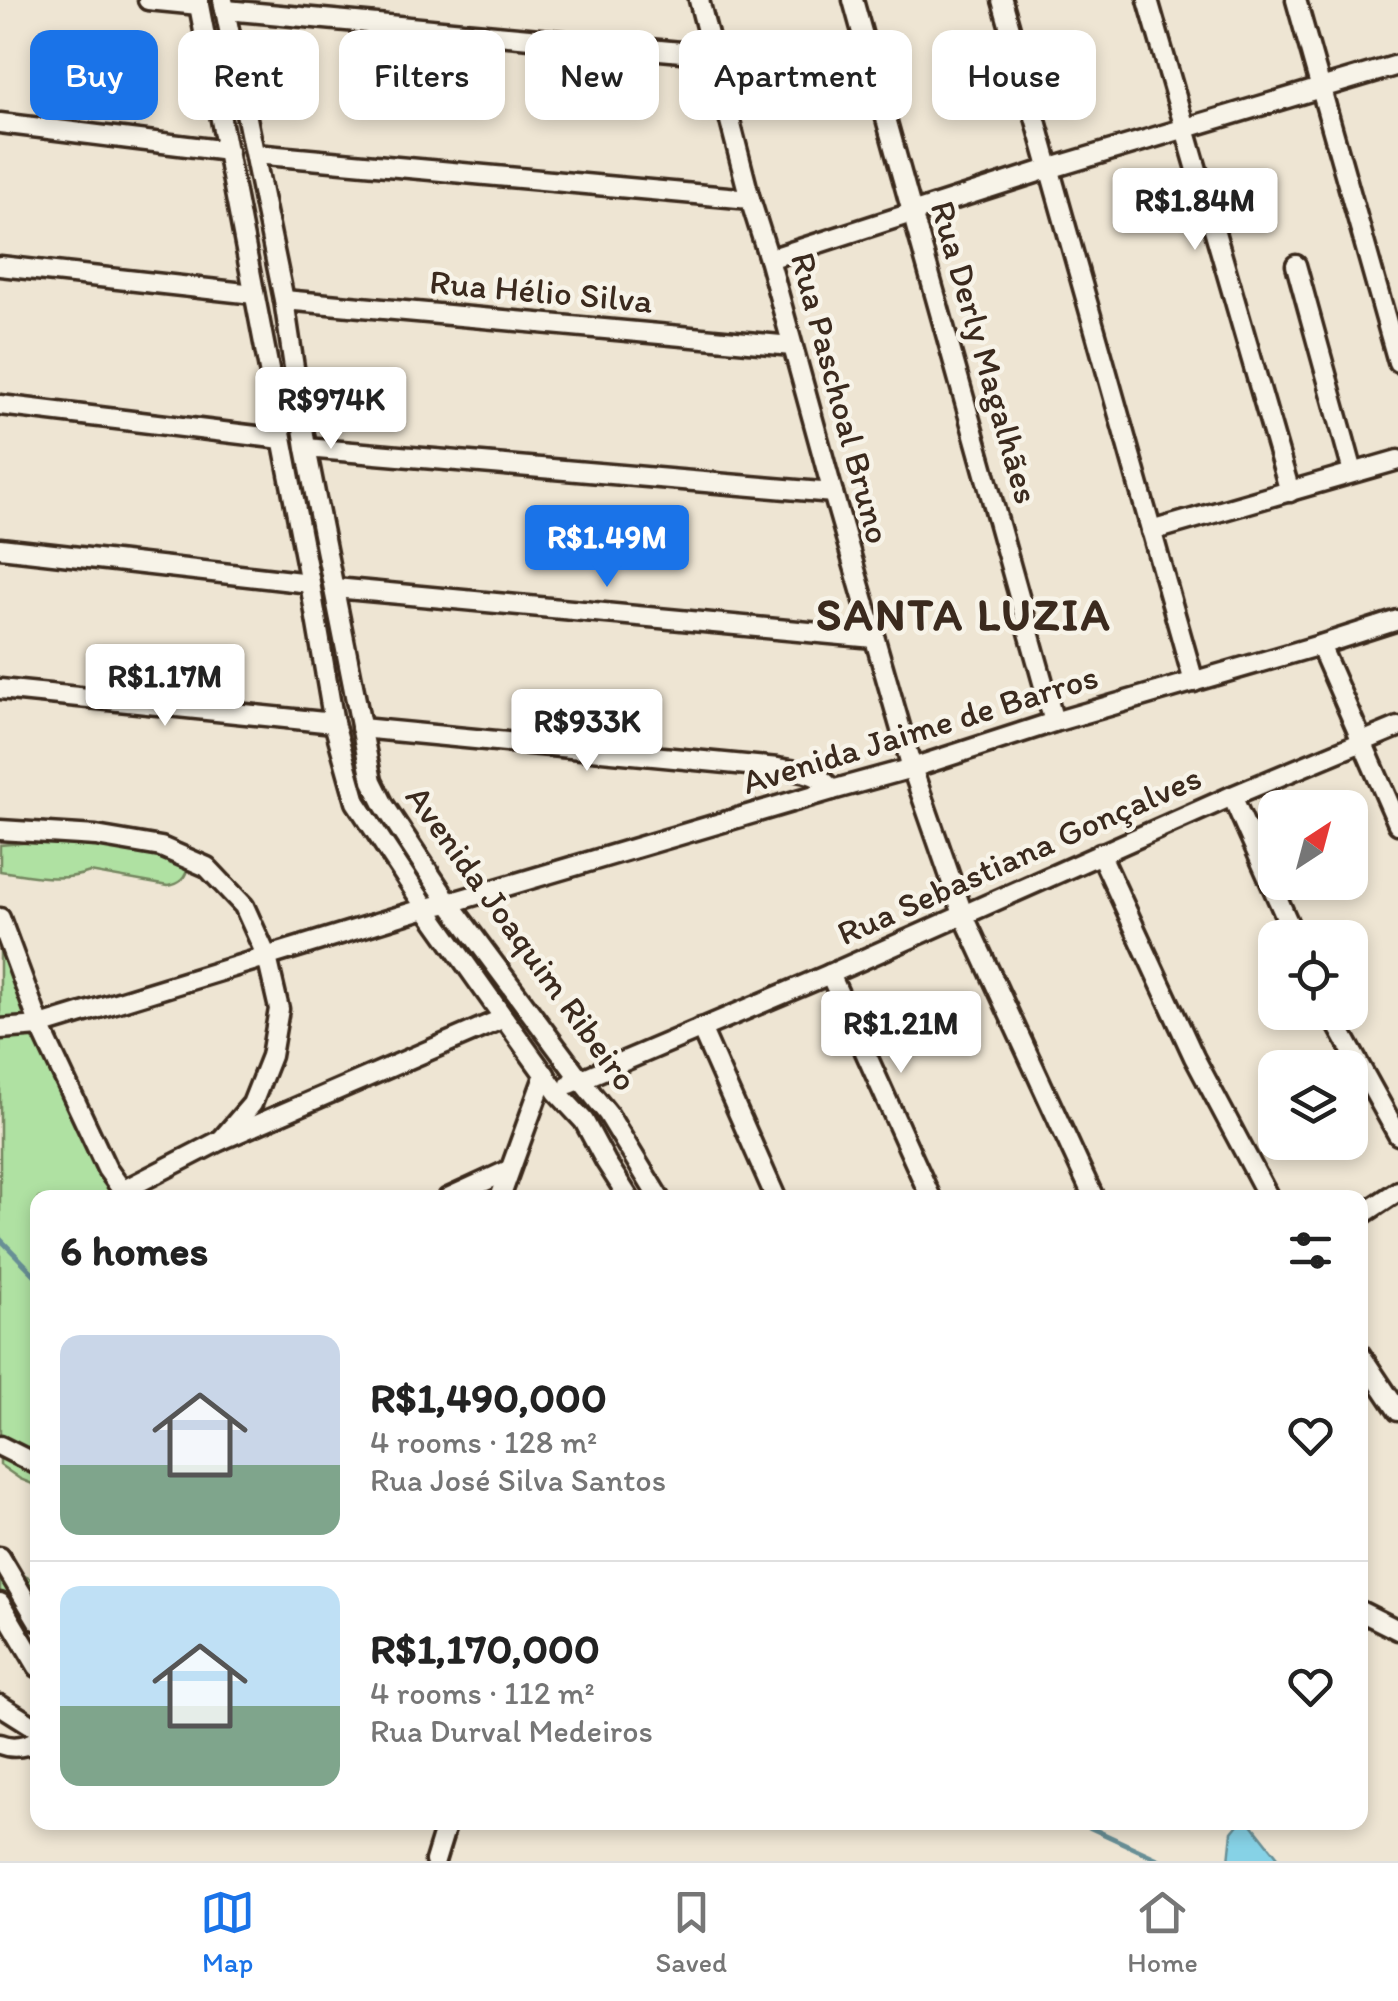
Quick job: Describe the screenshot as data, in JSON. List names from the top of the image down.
{
  "streets": {
    "street": [
      "Rua Hélio Silva",
      "Rua Derly Magalhães",
      "Rua Paschoal Bruno",
      "Avenida Jaime de Barros",
      "Rua Sebastiana Gonçalves",
      "Avenida Joaquim Ribeiro"
    ]
  },
  "crossings": [
    ["Rua Hélio Silva", "Rua Paschoal Bruno"],
    ["Rua Hélio Silva", "Avenida Joaquim Ribeiro"],
    ["Rua Derly Magalhães", "Avenida Jaime de Barros"],
    ["Rua Paschoal Bruno", "Avenida Jaime de Barros"],
    ["Rua Paschoal Bruno", "Rua Sebastiana Gonçalves"],
    ["Avenida Jaime de Barros", "Avenida Joaquim Ribeiro"],
    ["Rua Sebastiana Gonçalves", "Avenida Joaquim Ribeiro"]
  ],
  "districts": ["SANTA LUZIA"],
  "north": "top right",
  "page": {
    "chip": [
      "Buy",
      "Rent",
      "Filters",
      "New",
      "Apartment",
      "House"
    ],
    "price": [
      "R$1.84M",
      "R$974K",
      "R$1.49M",
      "R$1.17M",
      "R$933K",
      "R$1.21M"
    ],
    "heading": "6 homes",
    "list": [
      {
        "name": "R$1,490,000",
        "note": "4 rooms · 128 m² · Rua José Silva Santos"
      },
      {
        "name": "R$1,170,000",
        "note": "4 rooms · 112 m² · Rua Durval Medeiros"
      }
    ],
    "tabs": ["Map", "Saved", "Home"]
  }
}
